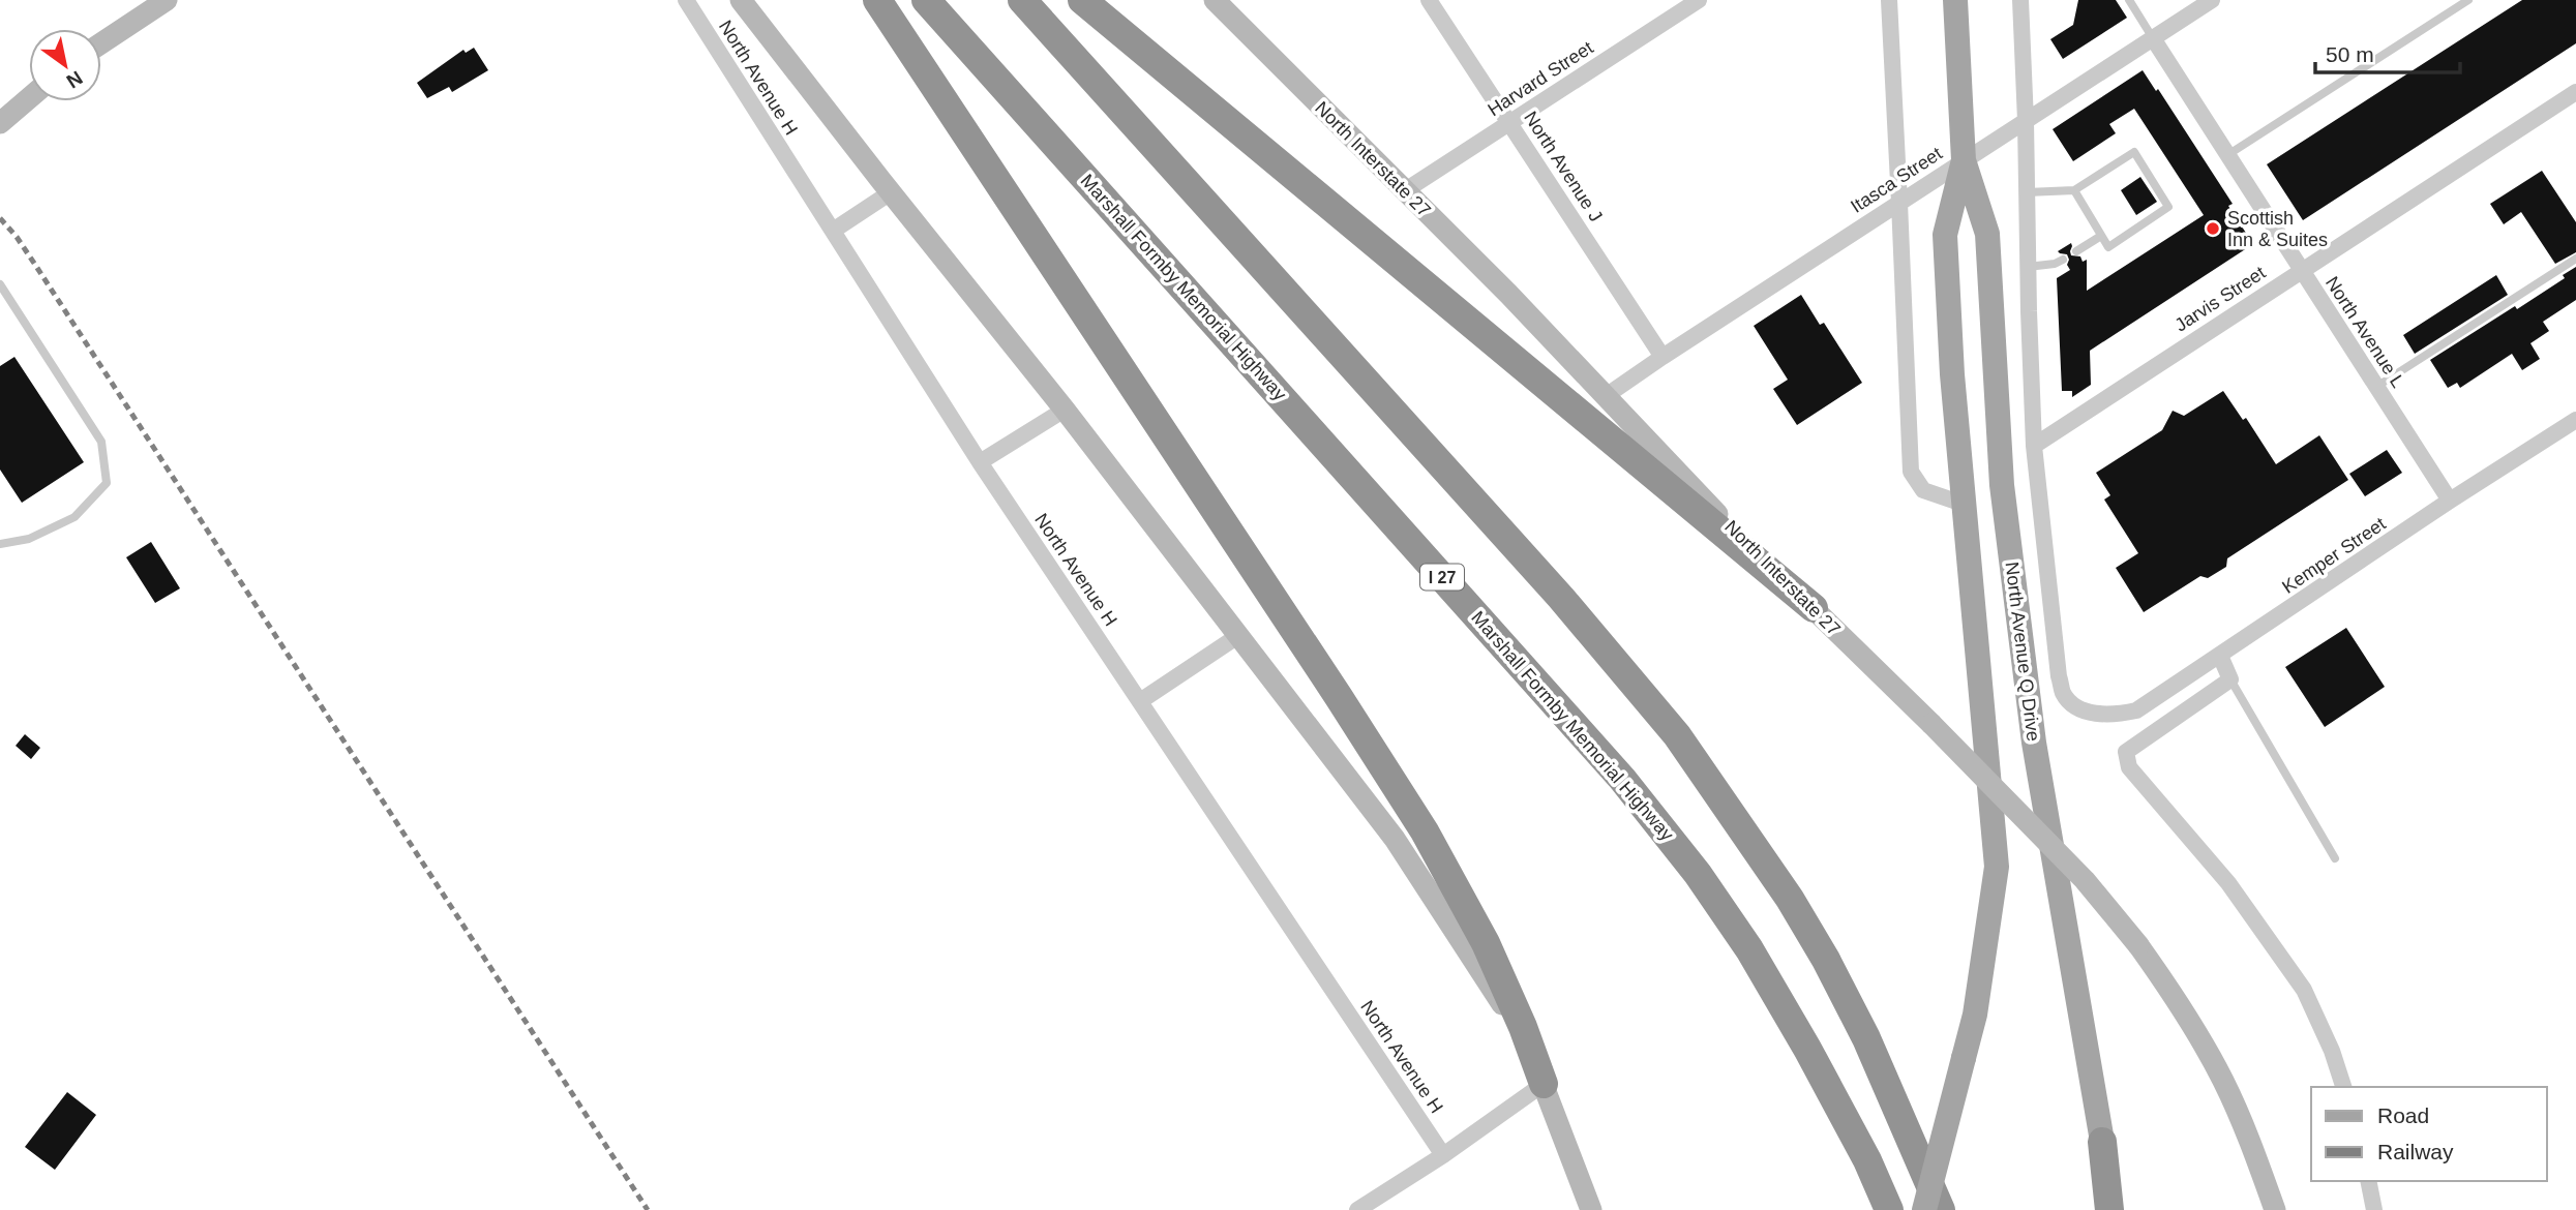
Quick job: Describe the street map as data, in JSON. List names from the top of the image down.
{
  "streets": {
    "highway": ["Marshall Formby Memorial Highway", "I 27"],
    "main road": ["North Interstate 27", "North Avenue Q Drive"],
    "street": [
      "North Avenue H",
      "Harvard Street",
      "North Avenue J",
      "Itasca Street",
      "Jarvis Street",
      "North Avenue L",
      "Kemper Street"
    ]
  },
  "crossings": [
    ["Harvard Street", "North Interstate 27"],
    ["Harvard Street", "North Avenue J"],
    ["North Interstate 27", "Itasca Street"],
    ["North Avenue J", "Itasca Street"],
    ["Itasca Street", "North Avenue L"],
    ["Itasca Street", "North Avenue Q Drive"],
    ["Jarvis Street", "North Avenue L"],
    ["Jarvis Street", "North Avenue Q Drive"],
    ["North Avenue L", "Kemper Street"],
    ["Kemper Street", "North Avenue Q Drive"]
  ],
  "places": ["Scottish Inn & Suites"],
  "legend": ["Road", "Railway"],
  "scale_bar": "50 m",
  "north": "bottom right"
}
